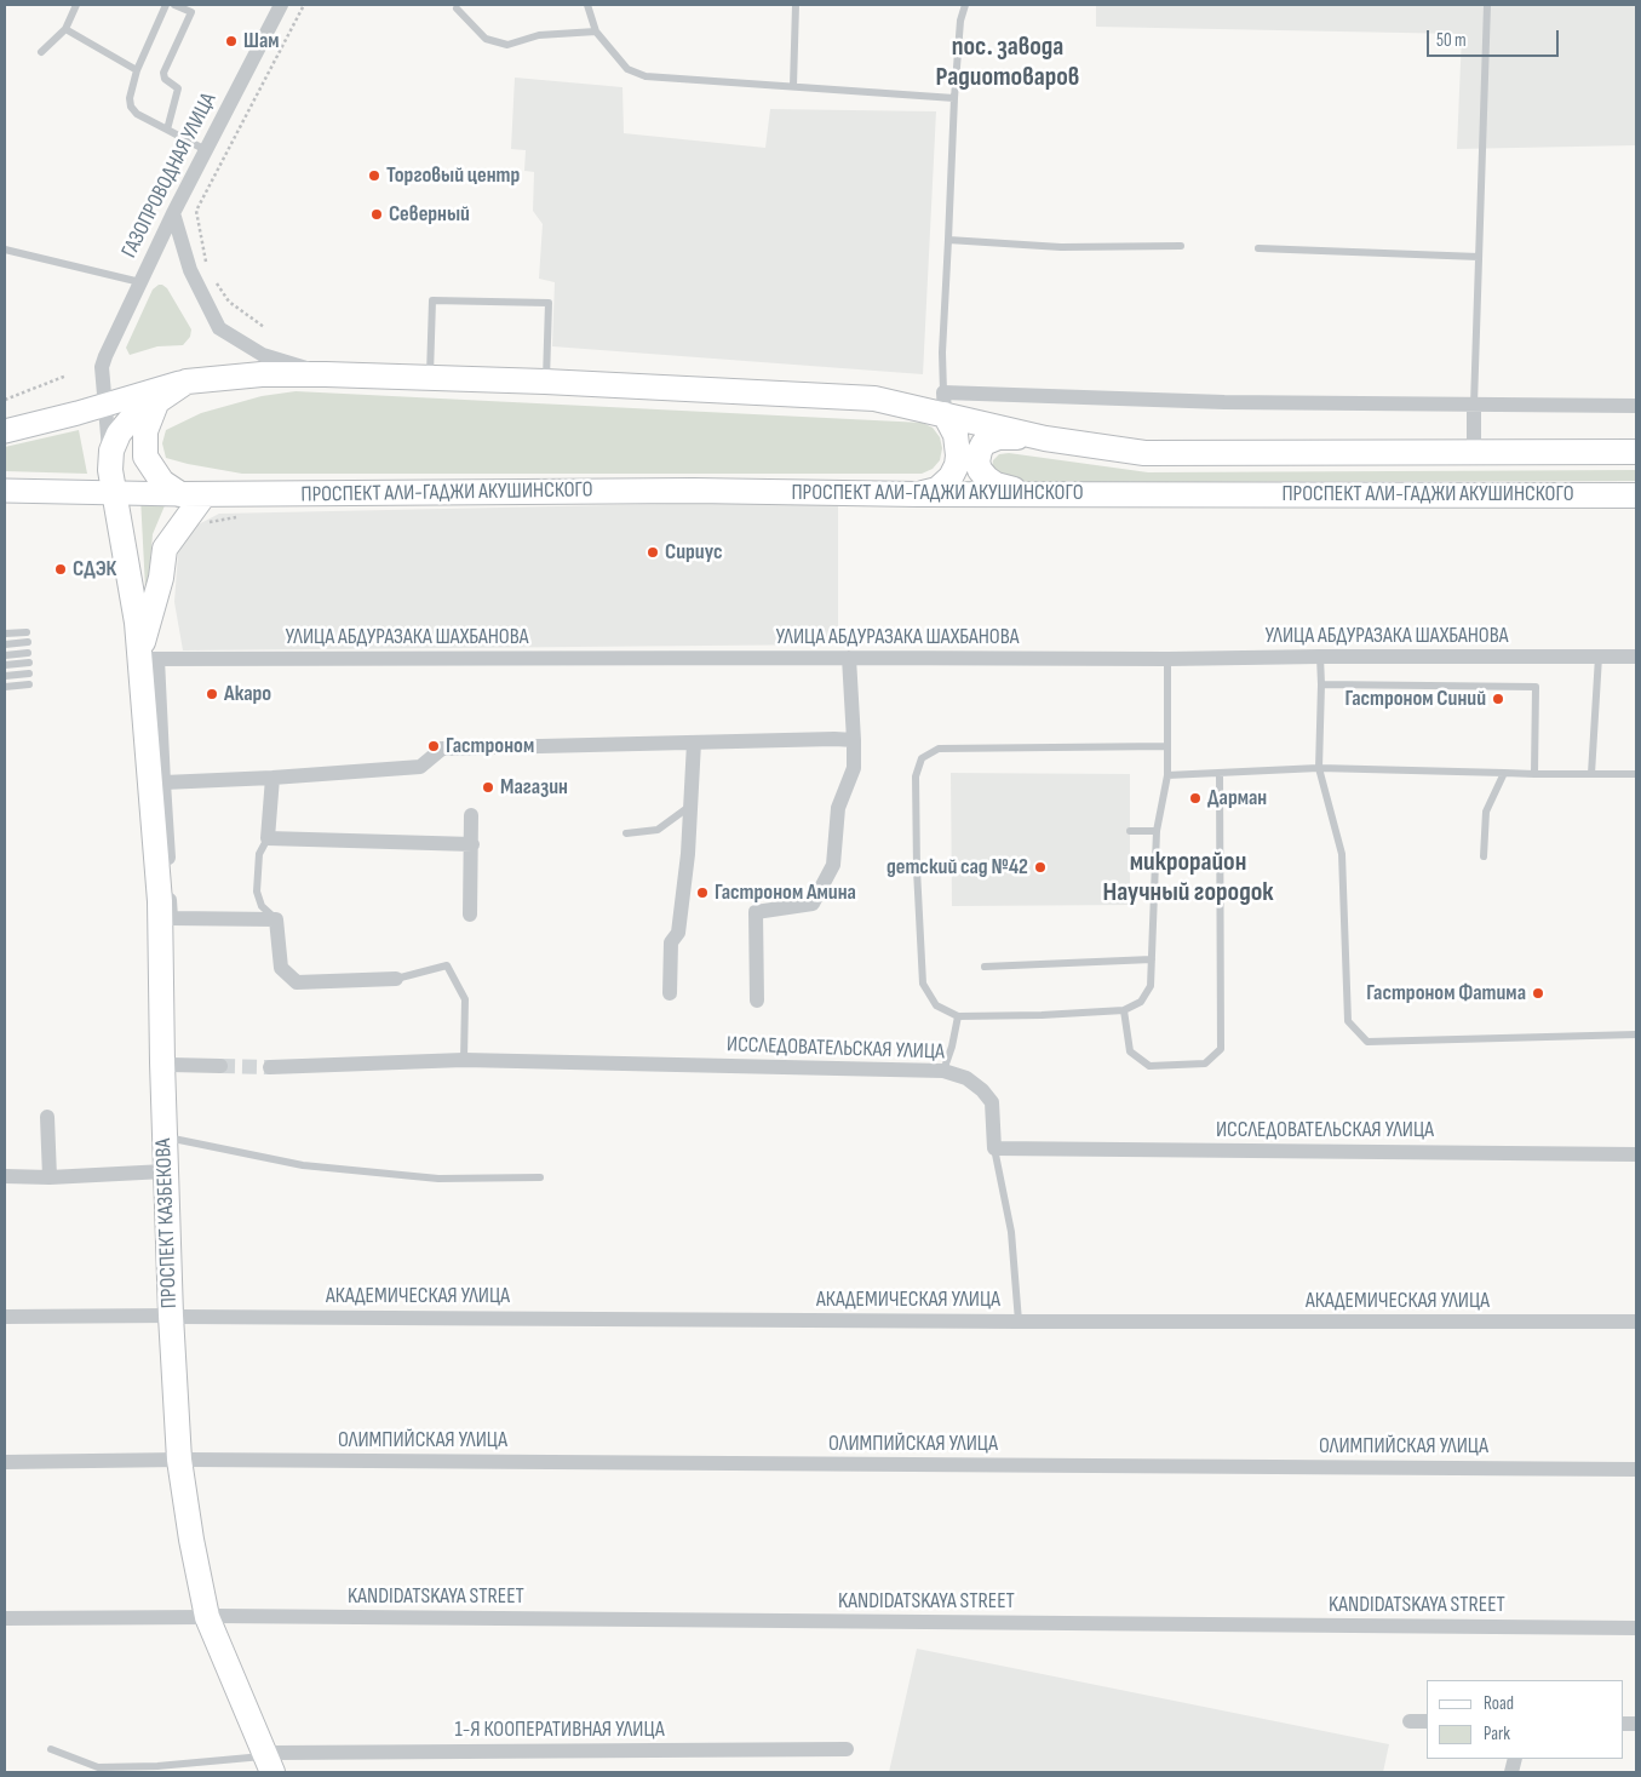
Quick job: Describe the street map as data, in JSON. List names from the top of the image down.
{
  "streets": {
    "highway": ["ПРОСПЕКТ АЛИ-ГАДЖИ АКУШИНСКОГО", "ПРОСПЕКТ КАЗБЕКОВА"],
    "street": [
      "ГАЗОПРОВОДНАЯ УЛИЦА",
      "УЛИЦА АБДУРАЗАКА ШАХБАНОВА",
      "ИССЛЕДОВАТЕЛЬСКАЯ УЛИЦА",
      "АКАДЕМИЧЕСКАЯ УЛИЦА",
      "ОЛИМПИЙСКАЯ УЛИЦА",
      "KANDIDATSKAYA STREET",
      "1-Я КООПЕРАТИВНАЯ УЛИЦА"
    ]
  },
  "crossings": [
    ["ГАЗОПРОВОДНАЯ УЛИЦА", "ПРОСПЕКТ АЛИ-ГАДЖИ АКУШИНСКОГО"],
    ["УЛИЦА АБДУРАЗАКА ШАХБАНОВА", "ПРОСПЕКТ КАЗБЕКОВА"],
    ["ПРОСПЕКТ КАЗБЕКОВА", "АКАДЕМИЧЕСКАЯ УЛИЦА"],
    ["ПРОСПЕКТ КАЗБЕКОВА", "ОЛИМПИЙСКАЯ УЛИЦА"],
    ["ПРОСПЕКТ КАЗБЕКОВА", "KANDIDATSKAYA STREET"],
    ["ПРОСПЕКТ КАЗБЕКОВА", "1-Я КООПЕРАТИВНАЯ УЛИЦА"]
  ],
  "districts": ["пос. завода Радиотоваров", "микрорайон Научный городок"],
  "places": [
    "Шам",
    "Торговый центр",
    "Северный",
    "Сириус",
    "СДЭК",
    "Акаро",
    "Гастроном Синий",
    "Гастроном",
    "Магазин",
    "Дарман",
    "детский сад №42",
    "Гастроном Амина",
    "Гастроном Фатима"
  ],
  "legend": ["Road", "Park"],
  "scale_bar": "50 m"
}
